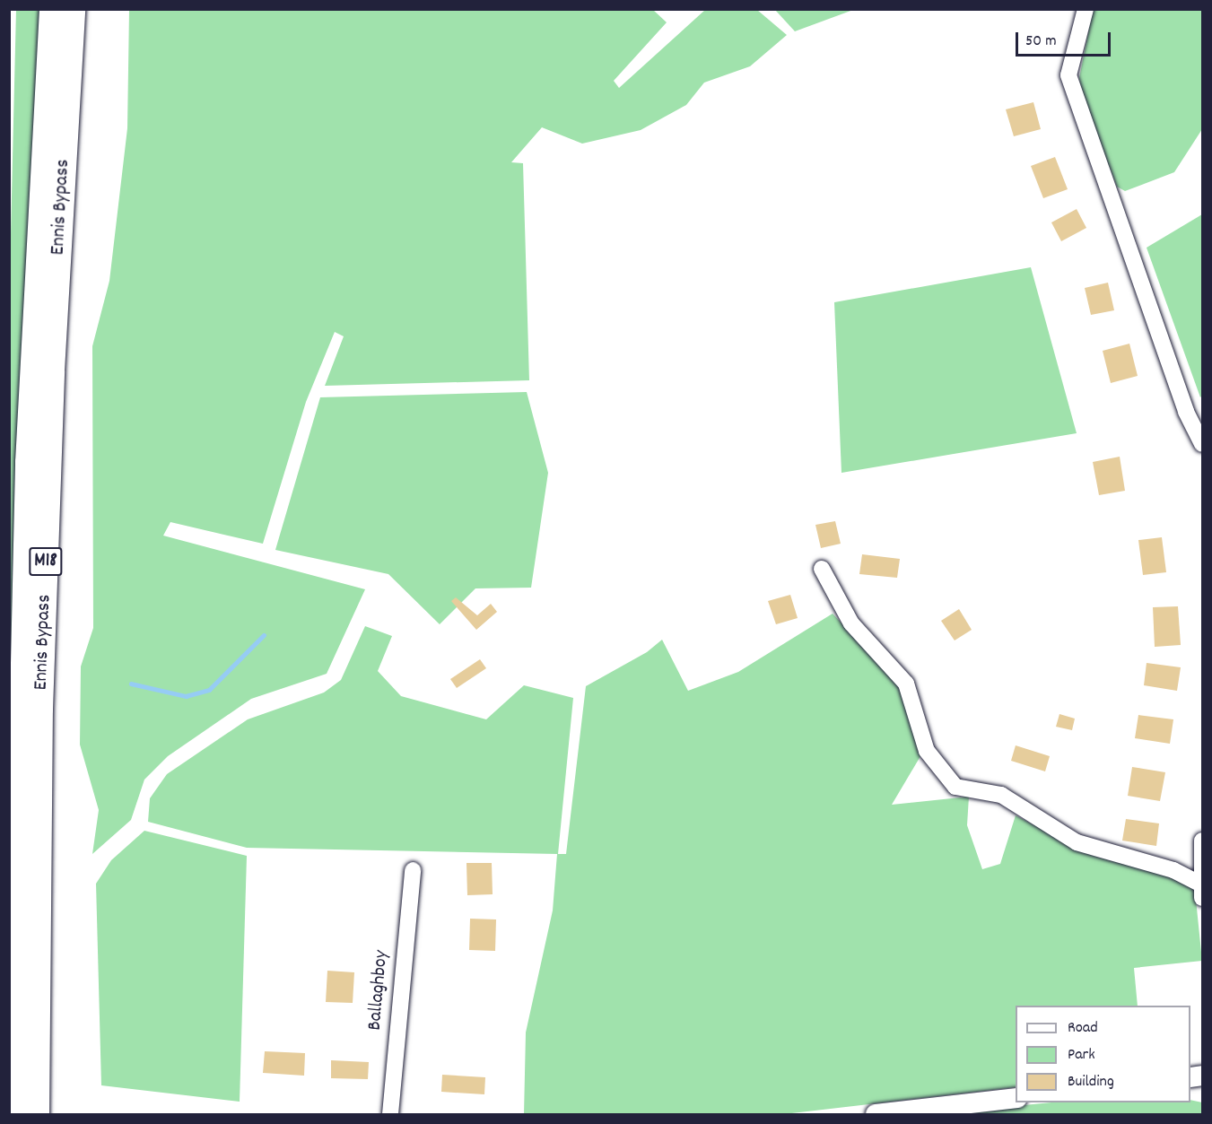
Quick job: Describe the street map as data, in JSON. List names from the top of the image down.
{
  "streets": {
    "highway": ["Ennis Bypass", "M18"],
    "street": ["Ballaghboy"]
  },
  "legend": ["Road", "Park", "Building"],
  "scale_bar": "50 m"
}
